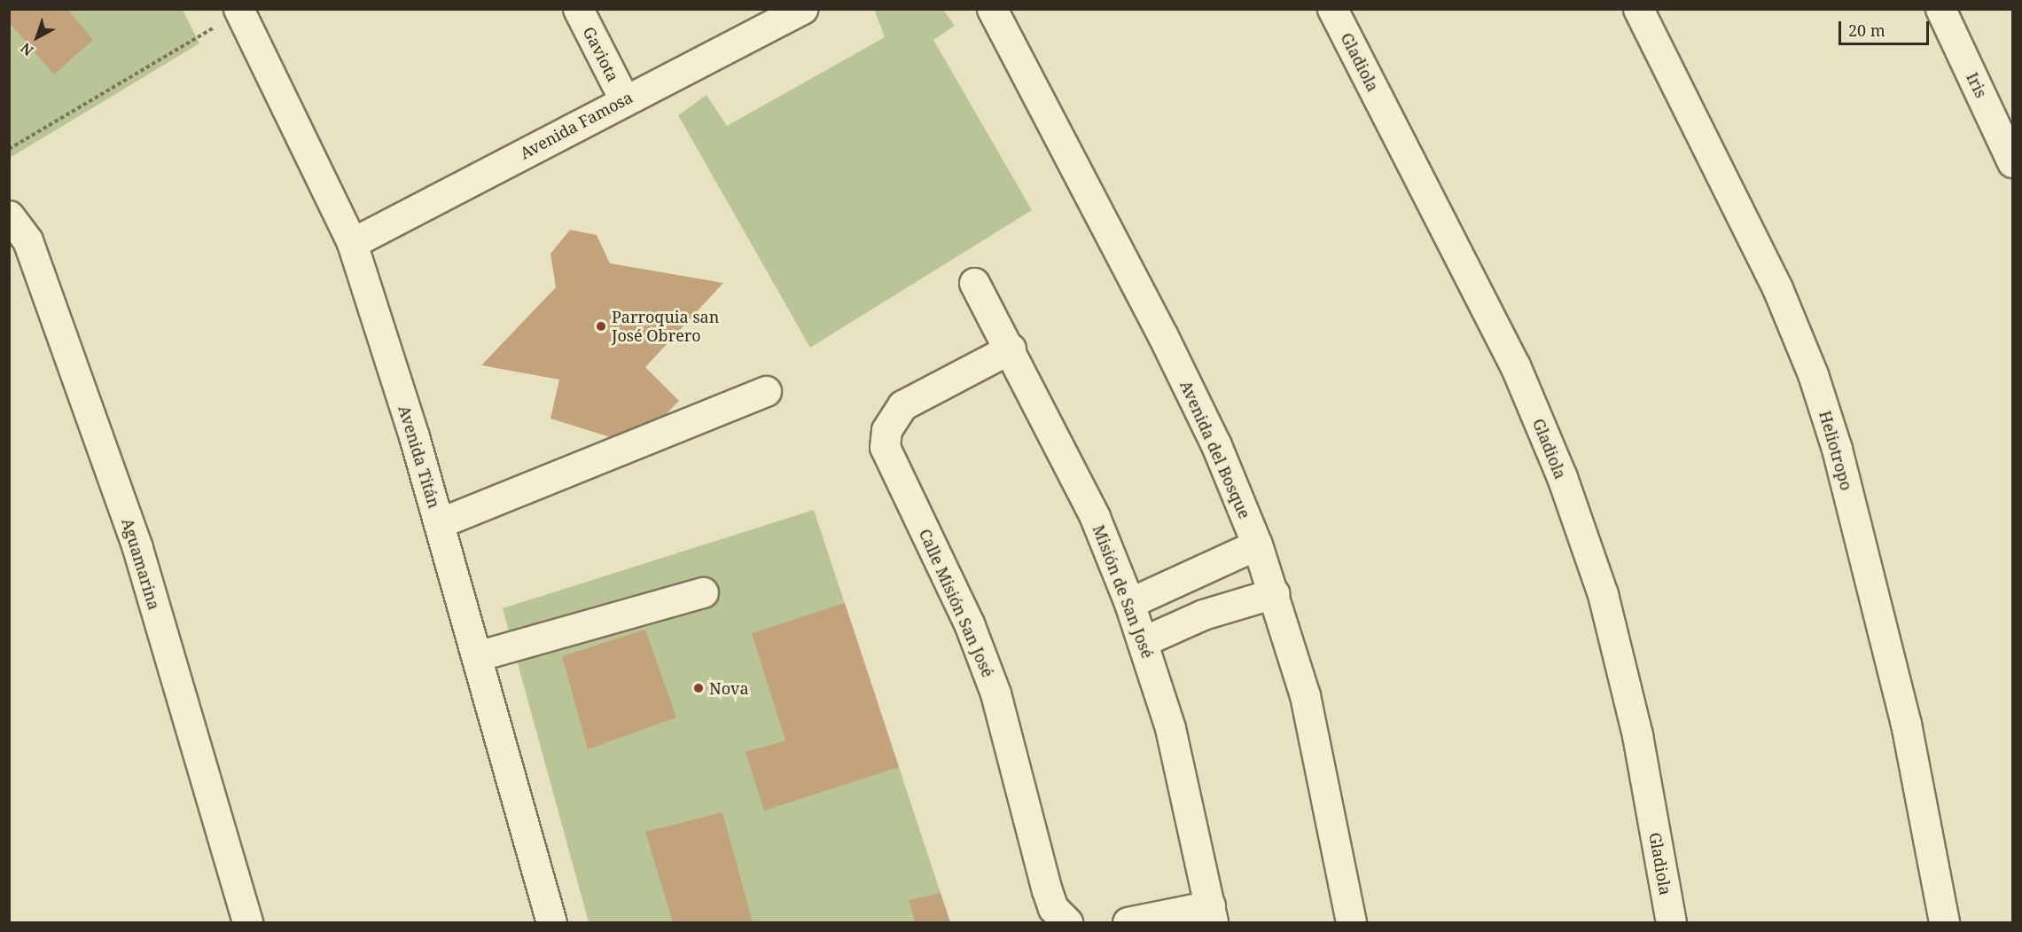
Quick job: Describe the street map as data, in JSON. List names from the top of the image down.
{
  "streets": {
    "street": [
      "Gaviota",
      "Gladiola",
      "Iris",
      "Avenida Famosa",
      "Avenida del Bosque",
      "Heliotropo",
      "Avenida Titán",
      "Aguamarina",
      "Misión de San José",
      "Calle Misión San José"
    ]
  },
  "crossings": [
    ["Gaviota", "Avenida Famosa"],
    ["Avenida Famosa", "Avenida Titán"],
    ["Misión de San José", "Calle Misión San José"]
  ],
  "places": ["Parroquia san José Obrero", "Nova"],
  "scale_bar": "20 m",
  "north": "bottom left"
}
